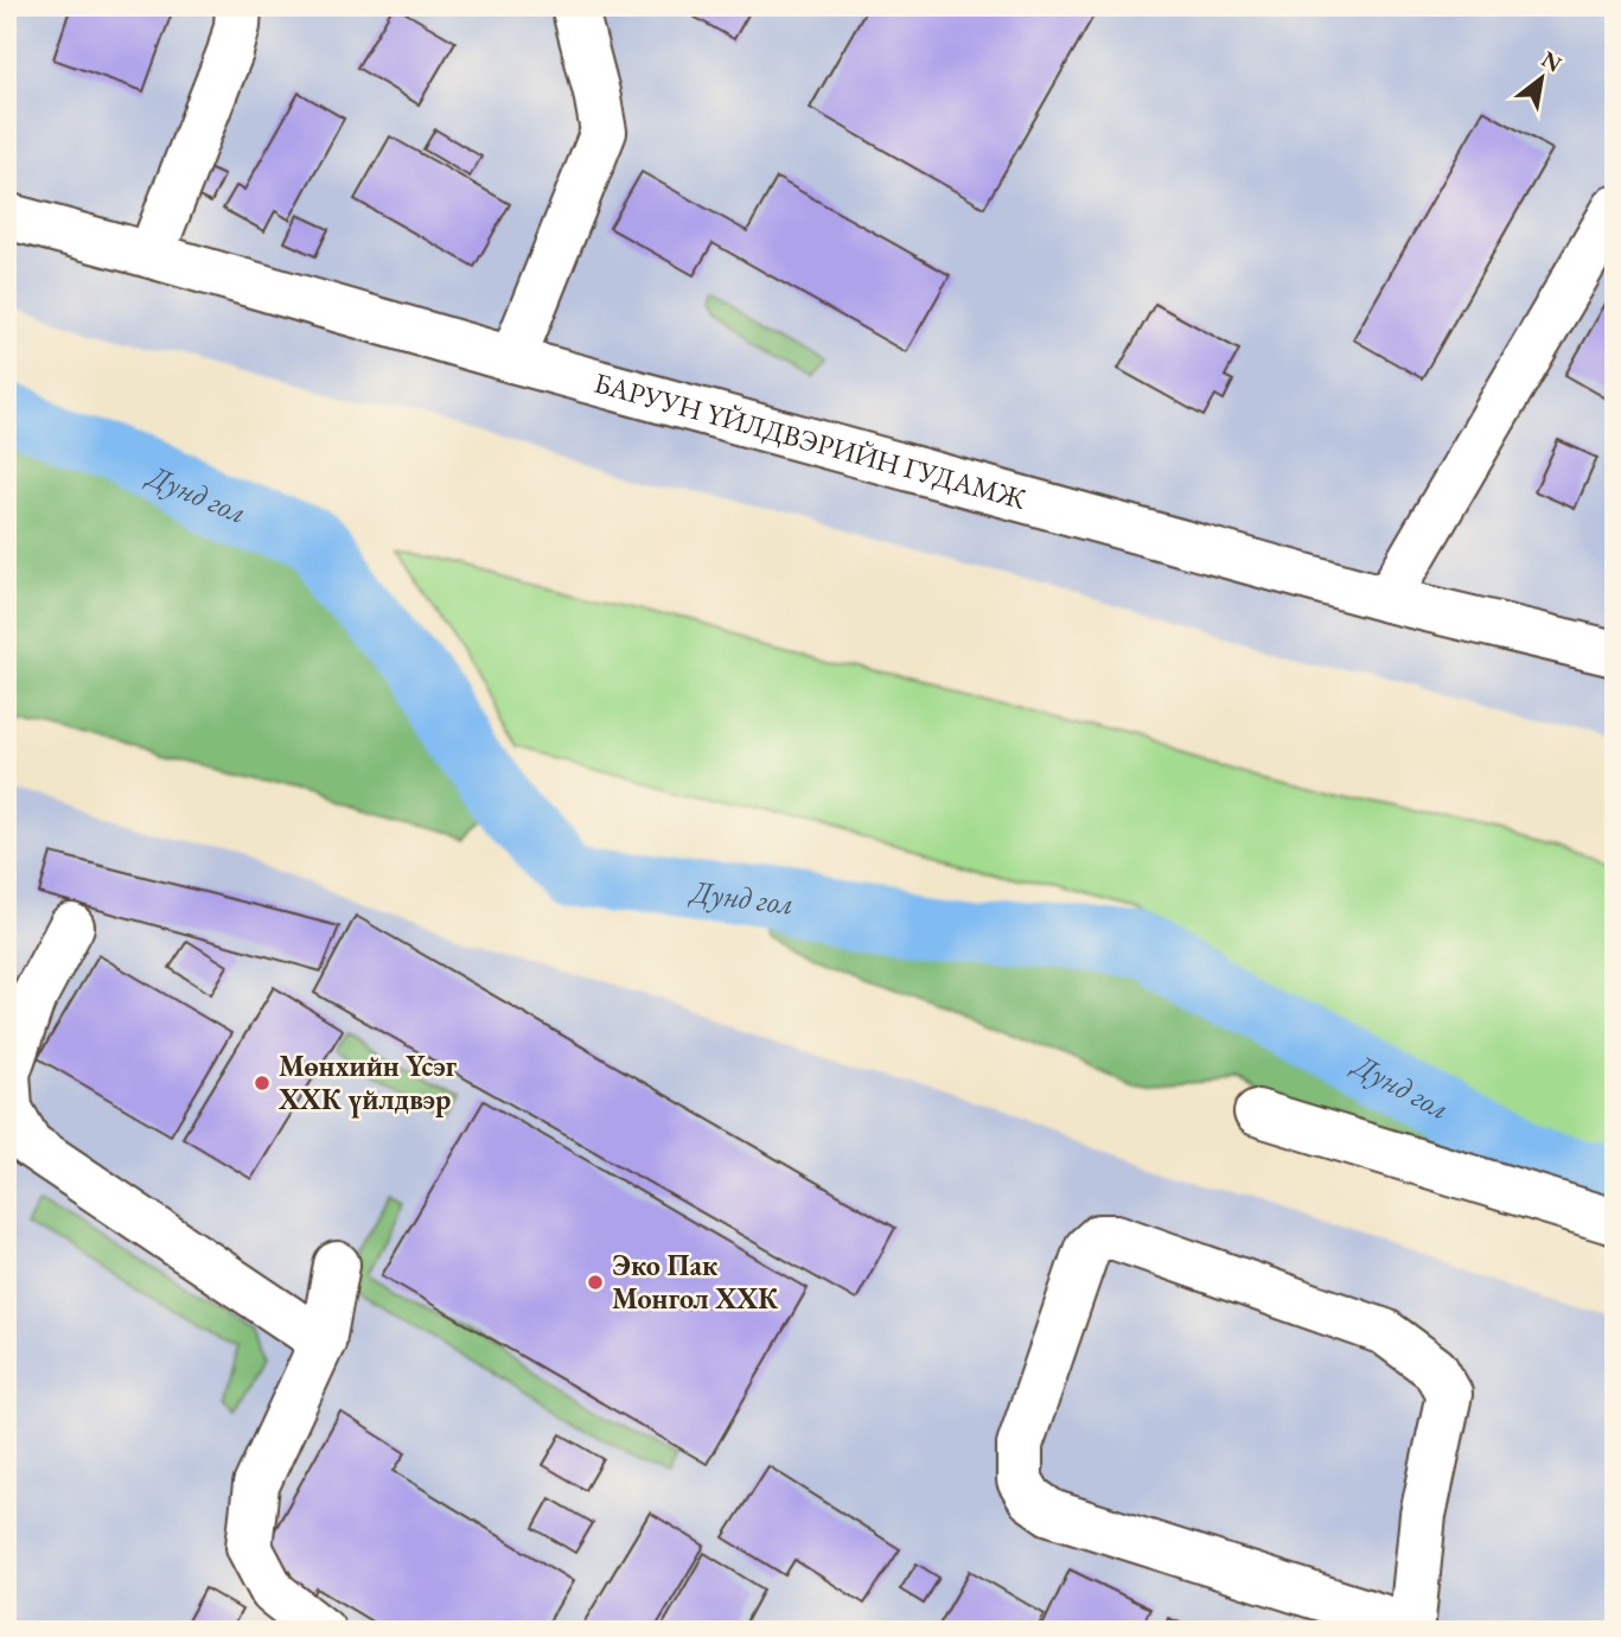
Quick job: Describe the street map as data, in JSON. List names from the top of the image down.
{
  "streets": {
    "street": ["БАРУУН ҮЙЛДВЭРИЙН ГУДАМЖ"]
  },
  "water": ["Дунд гол"],
  "places": ["Мөнхийн Үсэг ХХК үйлдвэр", "Эко Пак Монгол ХХК"],
  "north": "top right"
}
